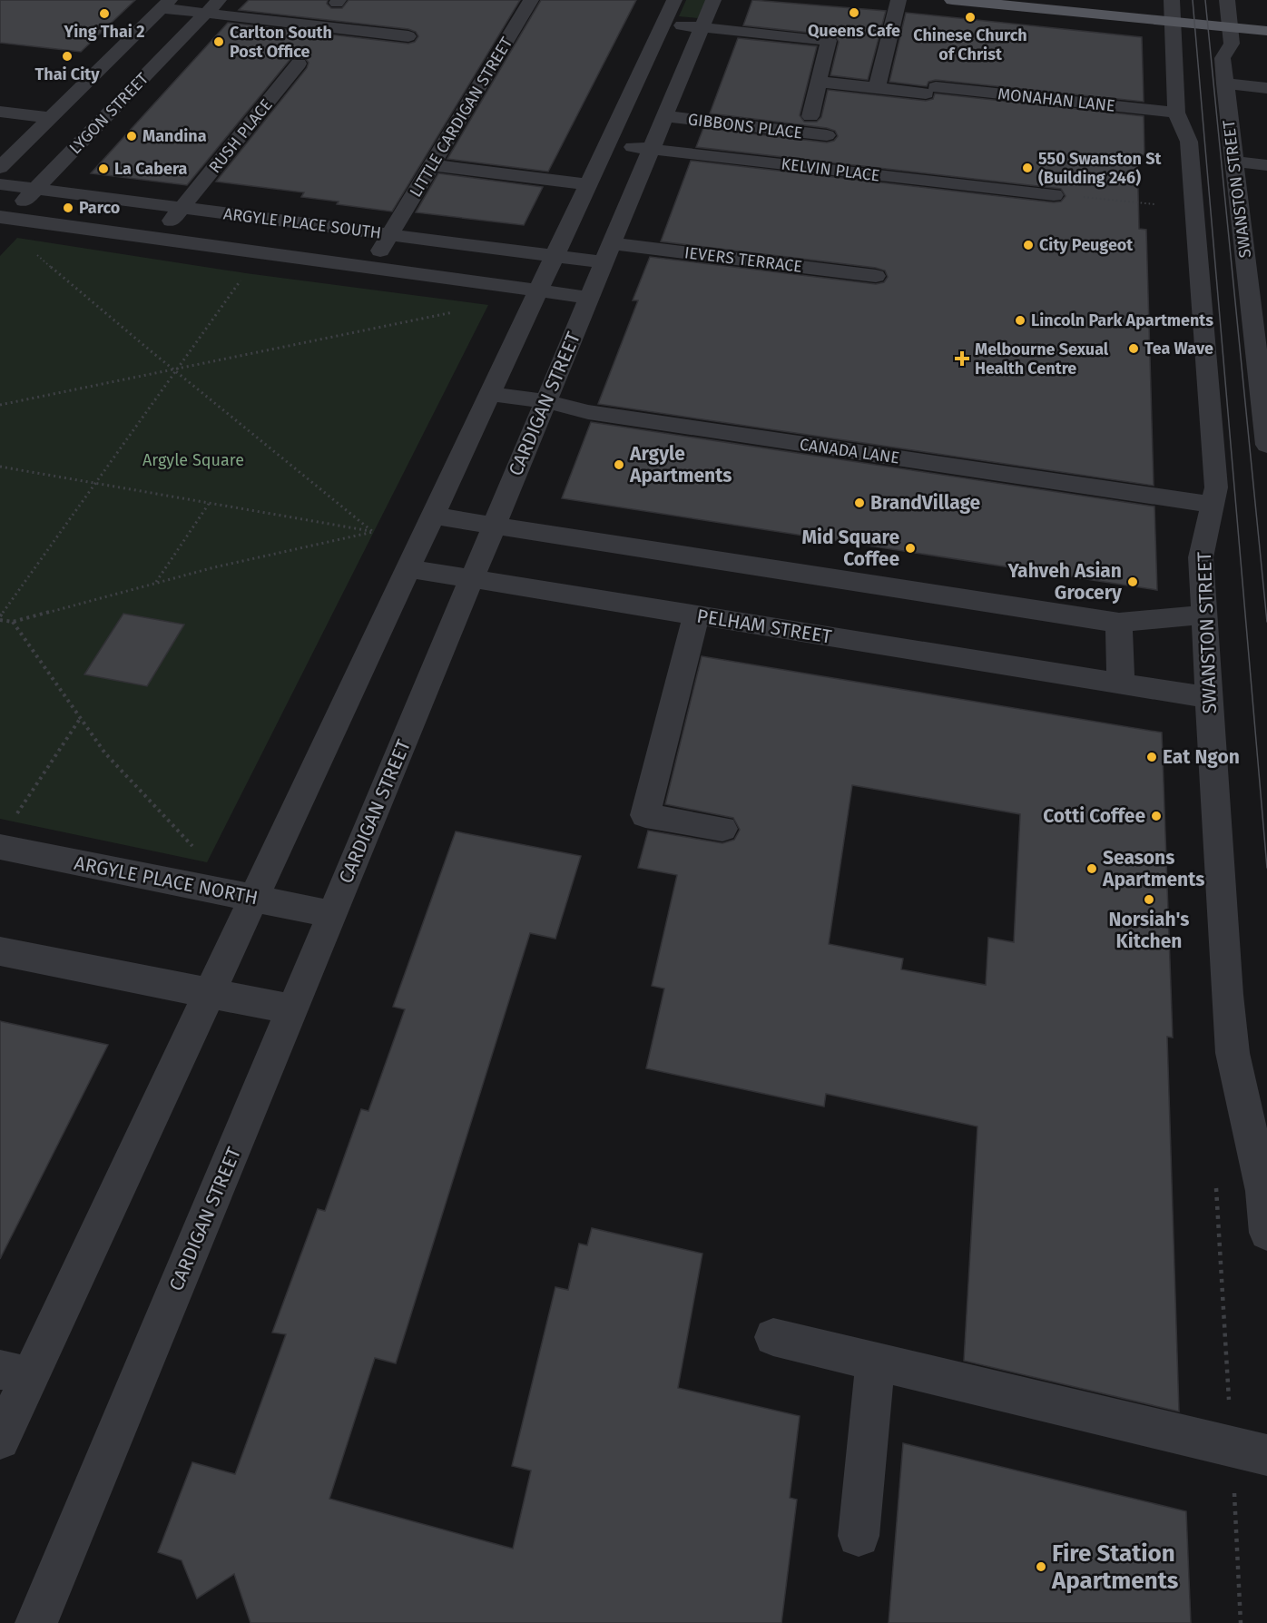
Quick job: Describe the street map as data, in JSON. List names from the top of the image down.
{
  "streets": {
    "street": [
      "MONAHAN LANE",
      "LYGON STREET",
      "LITTLE CARDIGAN STREET",
      "GIBBONS PLACE",
      "RUSH PLACE",
      "KELVIN PLACE",
      "SWANSTON STREET",
      "ARGYLE PLACE SOUTH",
      "IEVERS TERRACE",
      "CARDIGAN STREET",
      "CANADA LANE",
      "PELHAM STREET",
      "ARGYLE PLACE NORTH"
    ]
  },
  "crossings": [
    ["MONAHAN LANE", "SWANSTON STREET"],
    ["LYGON STREET", "ARGYLE PLACE SOUTH"],
    ["LITTLE CARDIGAN STREET", "ARGYLE PLACE SOUTH"],
    ["GIBBONS PLACE", "CARDIGAN STREET"],
    ["RUSH PLACE", "ARGYLE PLACE SOUTH"],
    ["KELVIN PLACE", "CARDIGAN STREET"],
    ["SWANSTON STREET", "CANADA LANE"],
    ["SWANSTON STREET", "PELHAM STREET"],
    ["ARGYLE PLACE SOUTH", "IEVERS TERRACE"],
    ["ARGYLE PLACE SOUTH", "CARDIGAN STREET"],
    ["IEVERS TERRACE", "CARDIGAN STREET"],
    ["CARDIGAN STREET", "CANADA LANE"],
    ["CARDIGAN STREET", "PELHAM STREET"],
    ["CARDIGAN STREET", "ARGYLE PLACE NORTH"]
  ],
  "parks": ["Argyle Square"],
  "places": {
    "other": [
      "Queens Cafe",
      "Ying Thai 2",
      "Chinese Church of Christ",
      "Carlton South Post Office",
      "Thai City",
      "Mandina",
      "550 Swanston St (Building 246)",
      "La Cabera",
      "Parco",
      "City Peugeot",
      "Lincoln Park Apartments",
      "Tea Wave",
      "Argyle Apartments",
      "BrandVillage",
      "Mid Square Coffee",
      "Yahveh Asian Grocery",
      "Eat Ngon",
      "Cotti Coffee",
      "Seasons Apartments",
      "Norsiah's Kitchen",
      "Fire Station Apartments"
    ],
    "health": ["Melbourne Sexual Health Centre"]
  }
}
